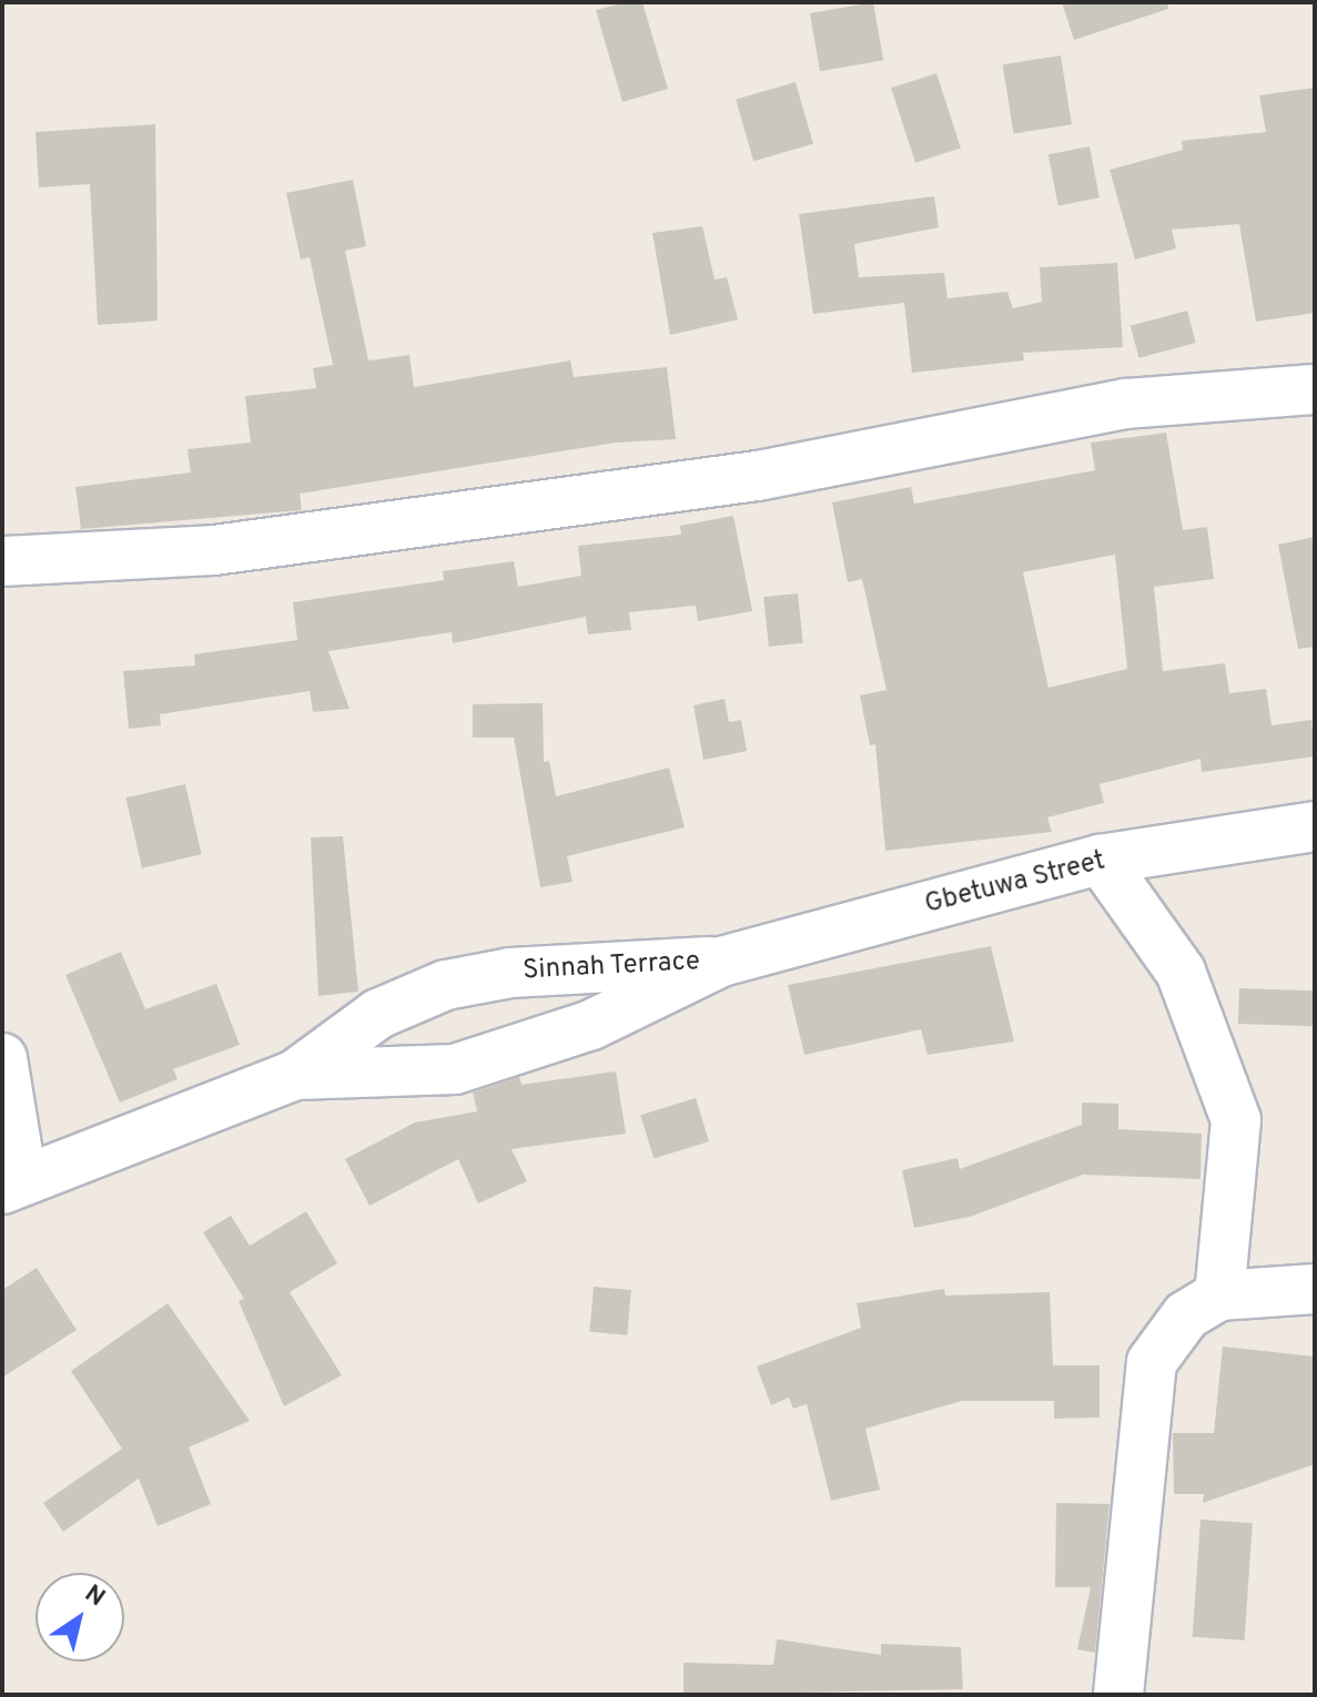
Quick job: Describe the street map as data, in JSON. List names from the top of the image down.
{
  "streets": {
    "street": ["Gbetuwa Street", "Sinnah Terrace"]
  },
  "crossings": [
    ["Gbetuwa Street", "Sinnah Terrace"]
  ],
  "north": "top right"
}
